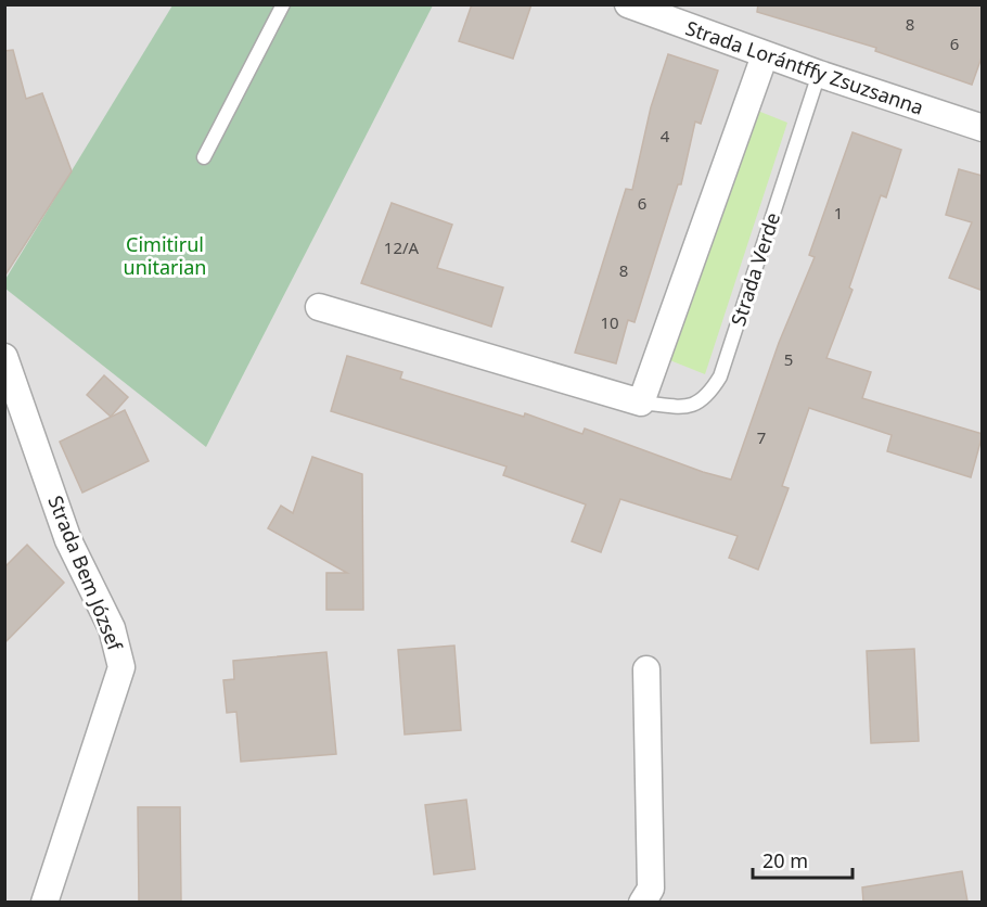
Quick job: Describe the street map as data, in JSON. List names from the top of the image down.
{
  "streets": {
    "street": ["Strada Lorántffy Zsuzsanna", "Strada Verde", "Strada Bem József"]
  },
  "crossings": [
    ["Strada Lorántffy Zsuzsanna", "Strada Verde"]
  ],
  "parks": ["Cimitirul unitarian"],
  "house_numbers": [
    "8",
    "6",
    "4",
    "6",
    "1",
    "12/A",
    "8",
    "10",
    "5",
    "7"
  ],
  "scale_bar": "20 m"
}
